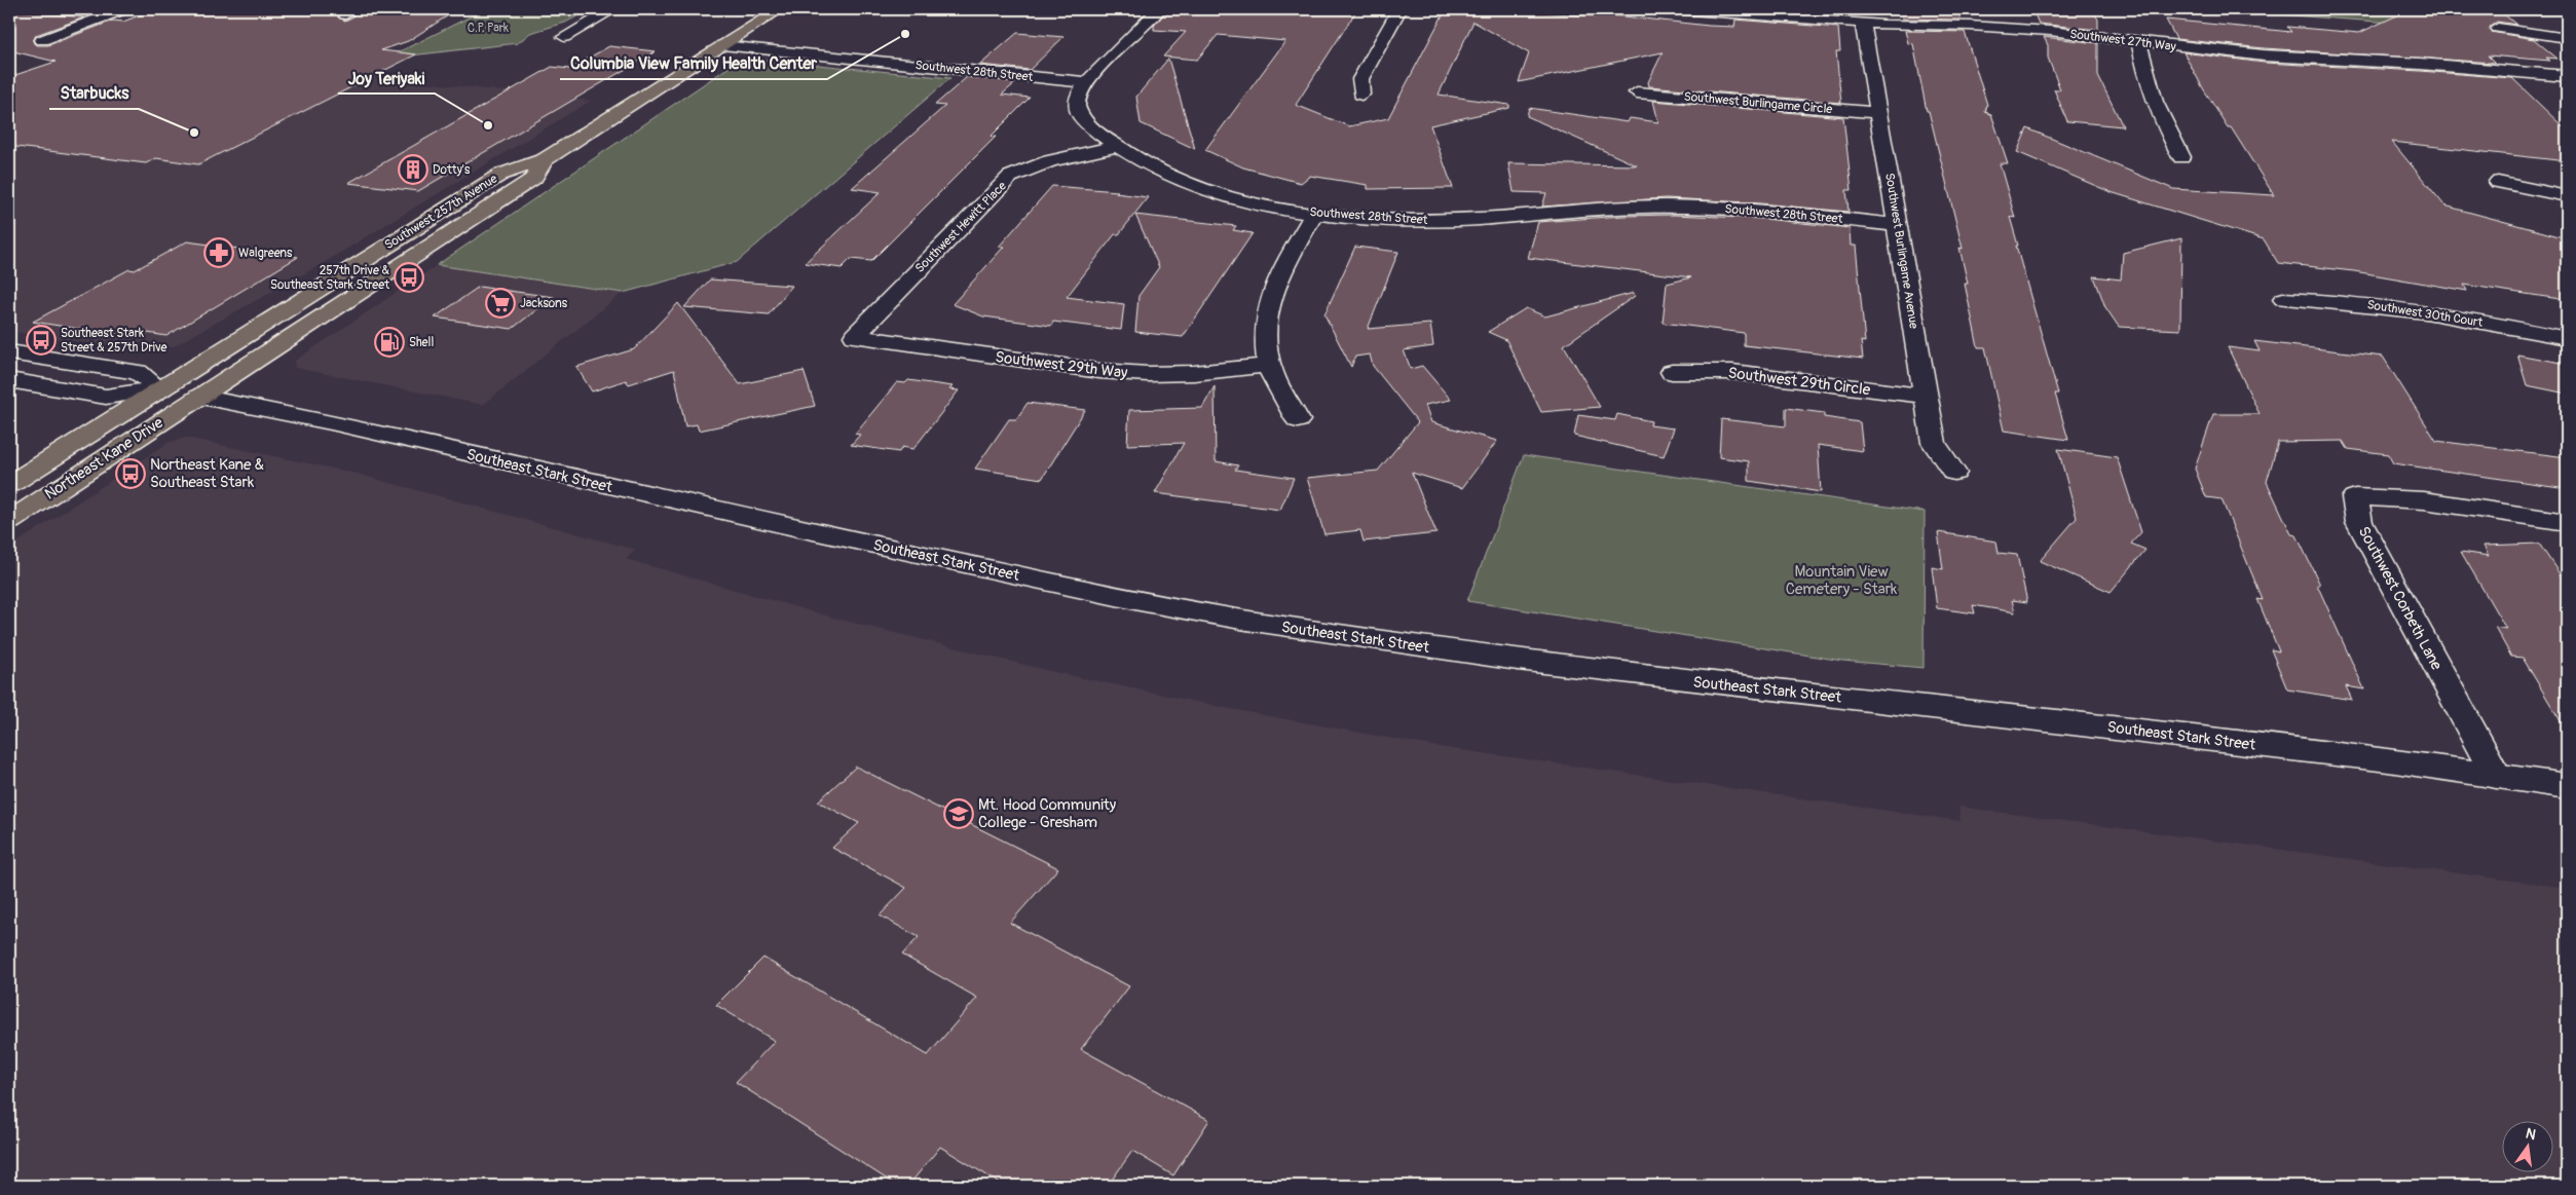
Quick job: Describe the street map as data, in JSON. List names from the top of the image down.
{
  "streets": {
    "main road": ["Southwest 257th Avenue", "Northeast Kane Drive", "Southeast Stark Street"],
    "street": [
      "Southwest 27th Way",
      "Southwest 28th Street",
      "Southwest Burlingame Circle",
      "Southwest Hewitt Place",
      "Southwest Burlingame Avenue",
      "Southwest 30th Court",
      "Southwest 29th Way",
      "Southwest 29th Circle",
      "Southwest Corbeth Lane"
    ]
  },
  "crossings": [
    ["Southwest 27th Way", "Southwest Burlingame Avenue"],
    ["Southwest 28th Street", "Southwest 257th Avenue"],
    ["Southwest 28th Street", "Southwest Hewitt Place"],
    ["Southwest 28th Street", "Southwest Burlingame Avenue"],
    ["Southwest Burlingame Circle", "Southwest Burlingame Avenue"],
    ["Southwest 257th Avenue", "Northeast Kane Drive"],
    ["Southwest 257th Avenue", "Southeast Stark Street"],
    ["Southwest Hewitt Place", "Southwest 29th Way"],
    ["Southwest Burlingame Avenue", "Southwest 29th Circle"],
    ["Northeast Kane Drive", "Southeast Stark Street"],
    ["Southeast Stark Street", "Southwest Corbeth Lane"]
  ],
  "parks": ["C.P. Park", "Mountain View Cemetery - Stark"],
  "places": {
    "other": ["Columbia View Family Health Center", "Joy Teriyaki", "Starbucks"],
    "building": ["Dotty's"],
    "pharmacy": ["Walgreens"],
    "bus stop": ["257th Drive & Southeast Stark Street", "Southeast Stark Street & 257th Drive", "Northeast Kane & Southeast Stark"],
    "supermarket": ["Jacksons"],
    "fuel station": ["Shell"],
    "school or university": ["Mt. Hood Community College - Gresham"]
  },
  "north": "top"
}
